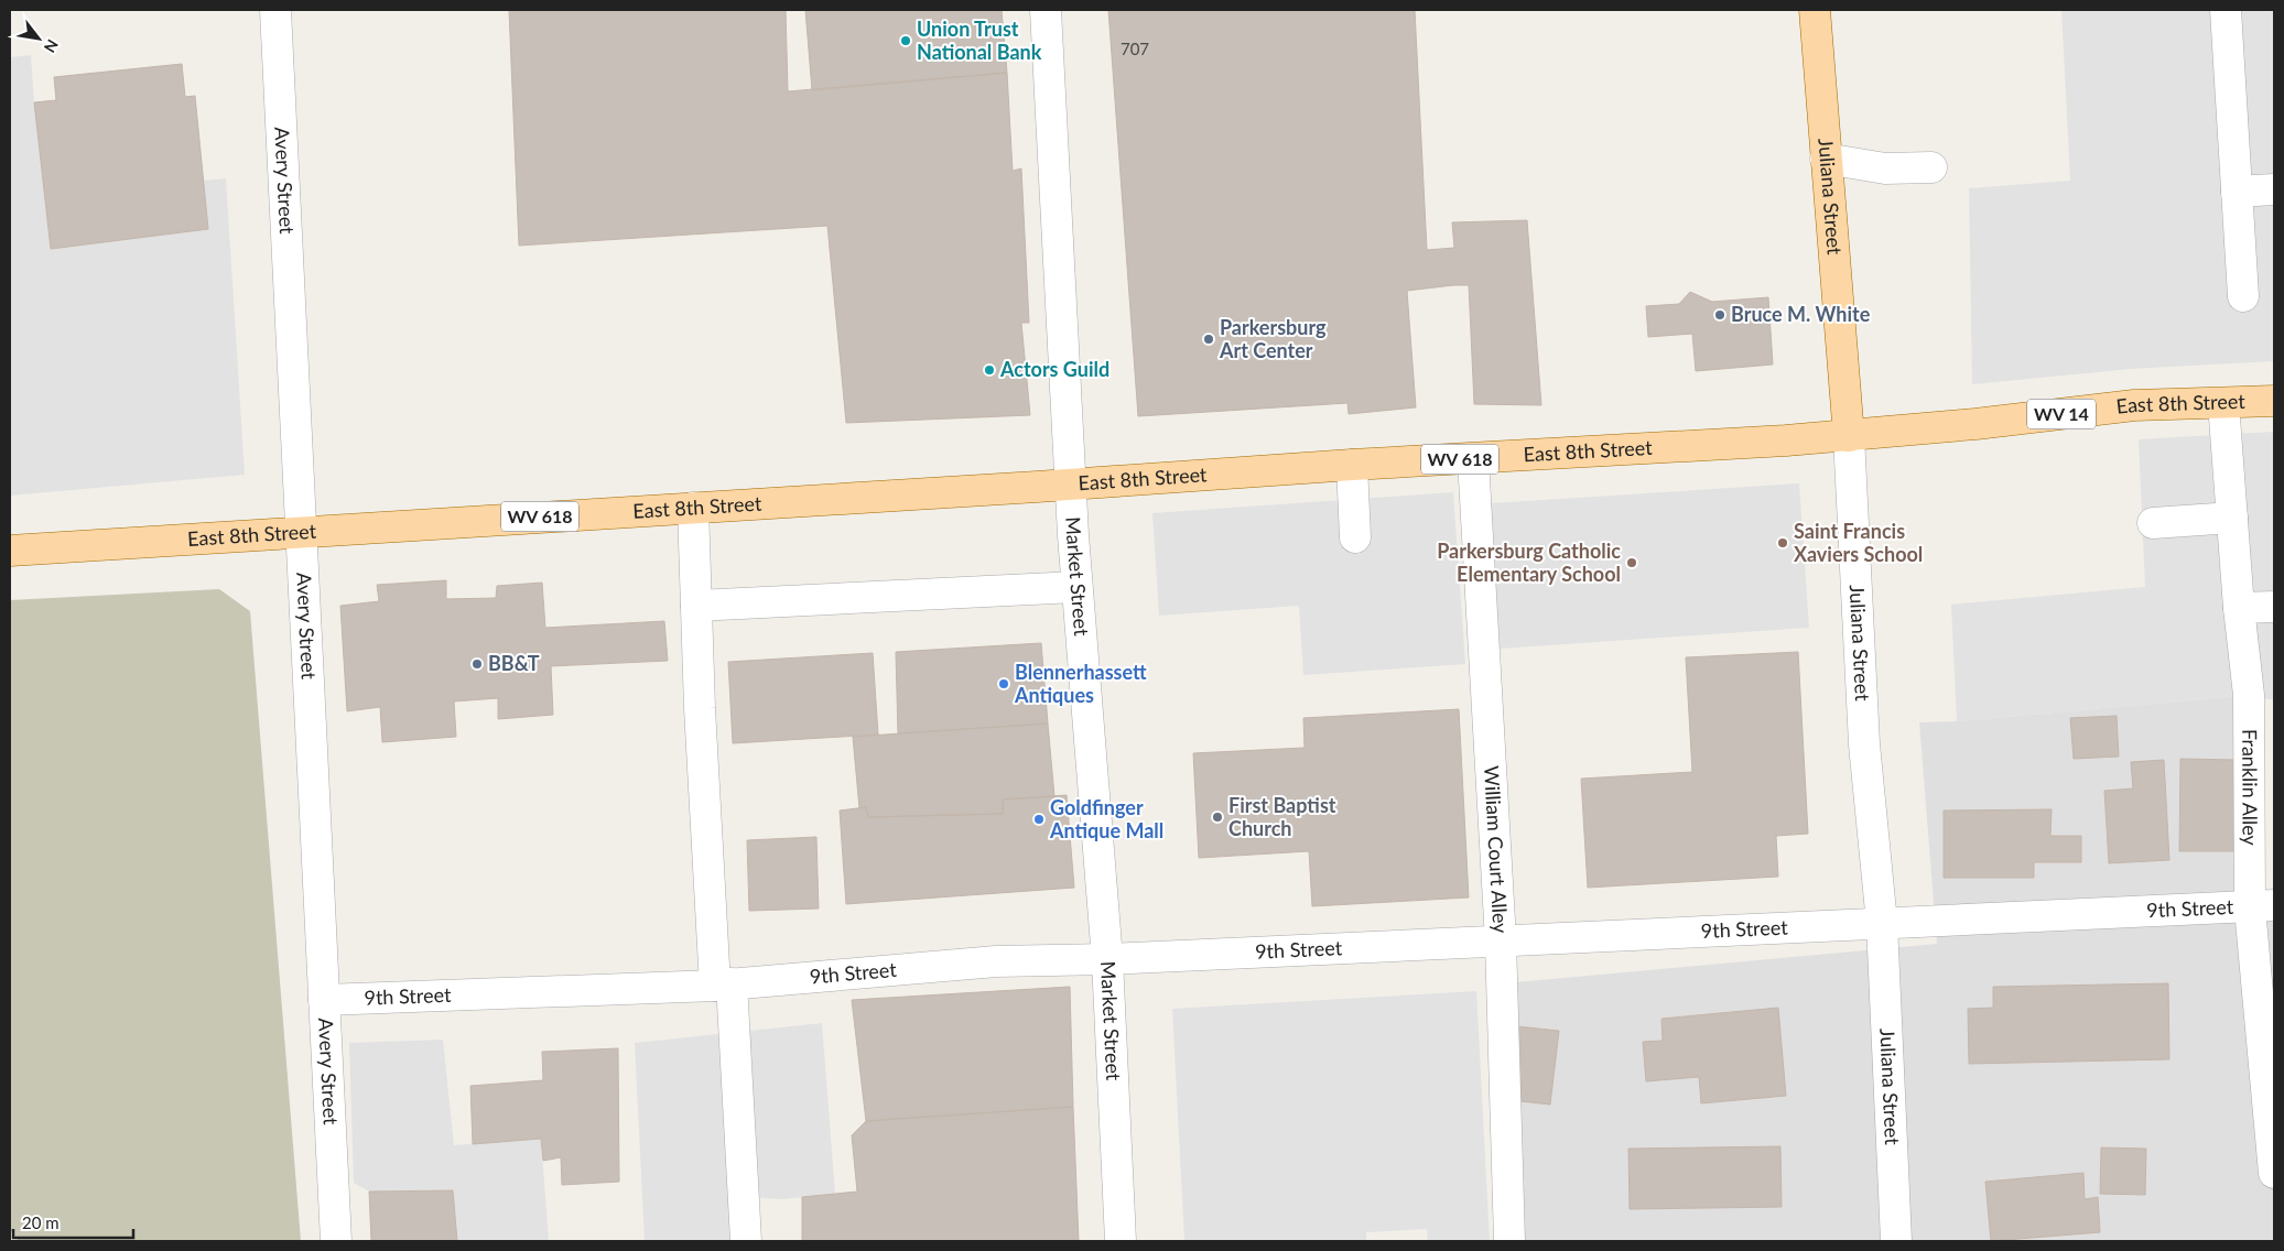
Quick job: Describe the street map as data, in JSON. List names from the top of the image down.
{
  "streets": {
    "main road": [
      "Juliana Street",
      "East 8th Street",
      "WV 14",
      "WV 618"
    ],
    "street": [
      "Avery Street",
      "Market Street",
      "Franklin Alley",
      "William Court Alley",
      "9th Street"
    ]
  },
  "crossings": [
    ["Avery Street", "East 8th Street"],
    ["Avery Street", "9th Street"],
    ["Juliana Street", "East 8th Street"],
    ["Juliana Street", "9th Street"],
    ["East 8th Street", "Market Street"],
    ["East 8th Street", "Franklin Alley"],
    ["East 8th Street", "William Court Alley"],
    ["Market Street", "9th Street"],
    ["Franklin Alley", "9th Street"],
    ["William Court Alley", "9th Street"]
  ],
  "places": [
    "Union Trust National Bank",
    "Bruce M. White",
    "Parkersburg Art Center",
    "Actors Guild",
    "Saint Francis Xaviers School",
    "Parkersburg Catholic Elementary School",
    "BB&T",
    "Blennerhassett Antiques",
    "First Baptist Church",
    "Goldfinger Antique Mall"
  ],
  "house_numbers": ["707"],
  "scale_bar": "20 m",
  "north": "bottom right"
}
